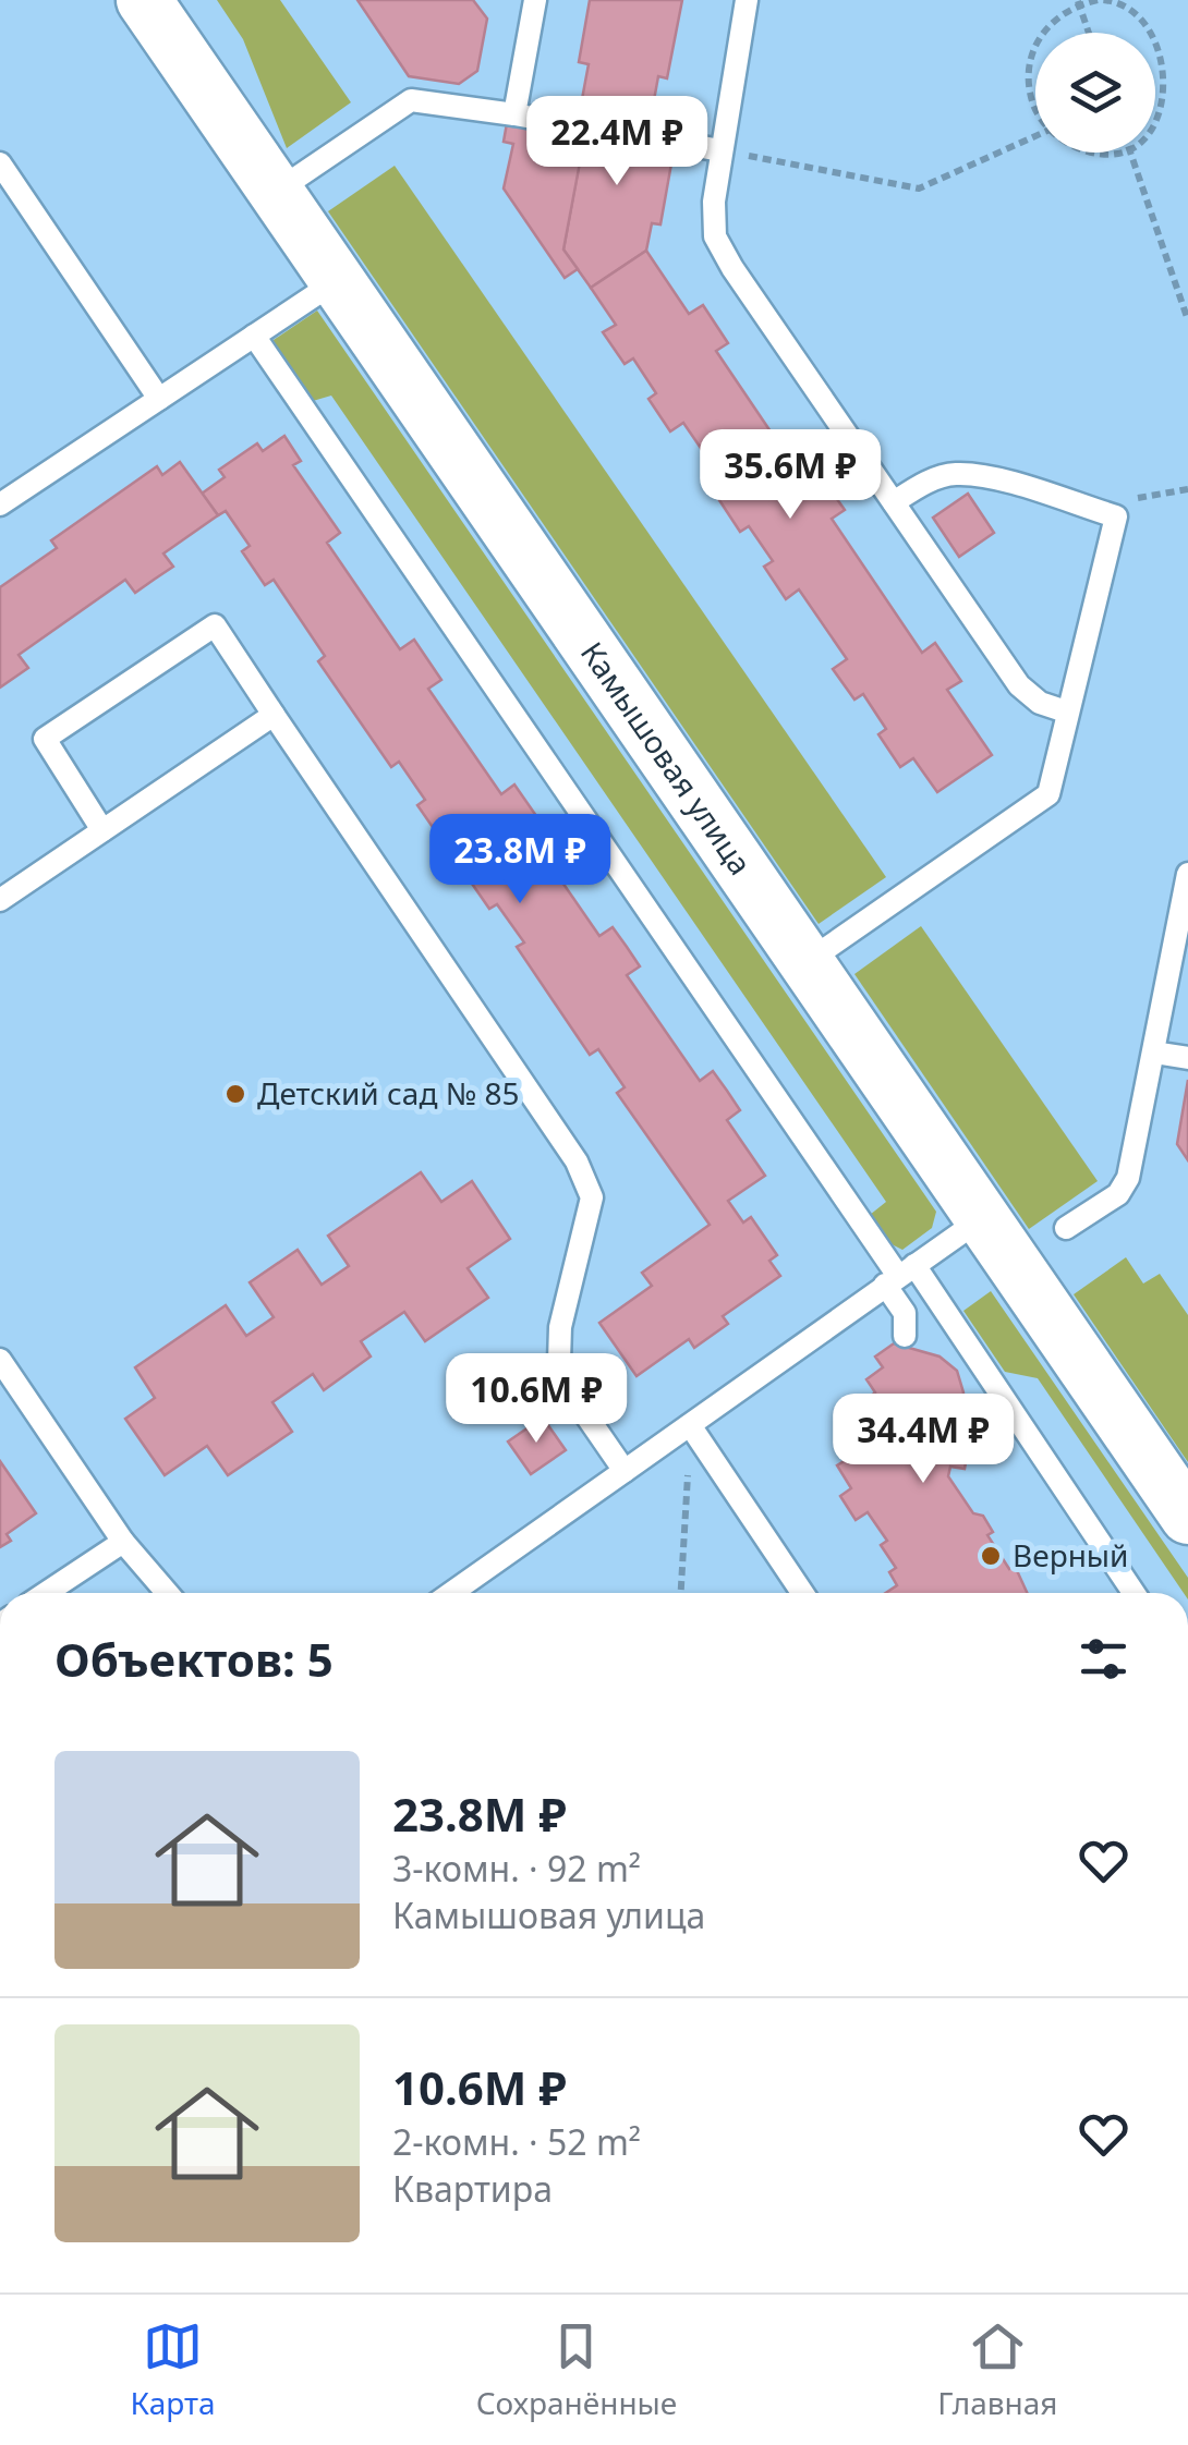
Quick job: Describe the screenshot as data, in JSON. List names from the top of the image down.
{
  "streets": {
    "street": ["Камышовая улица"]
  },
  "places": ["Детский сад № 85", "Верный"],
  "page": {
    "price": [
      "22.4M ₽",
      "35.6M ₽",
      "23.8M ₽",
      "10.6M ₽",
      "34.4M ₽"
    ],
    "heading": "Объектов: 5",
    "list": [
      {
        "name": "23.8M ₽",
        "note": "3-комн. · 92 m² · Камышовая улица"
      },
      {
        "name": "10.6M ₽",
        "note": "2-комн. · 52 m² · Квартира"
      }
    ],
    "tabs": ["Карта", "Сохранённые", "Главная"]
  }
}
